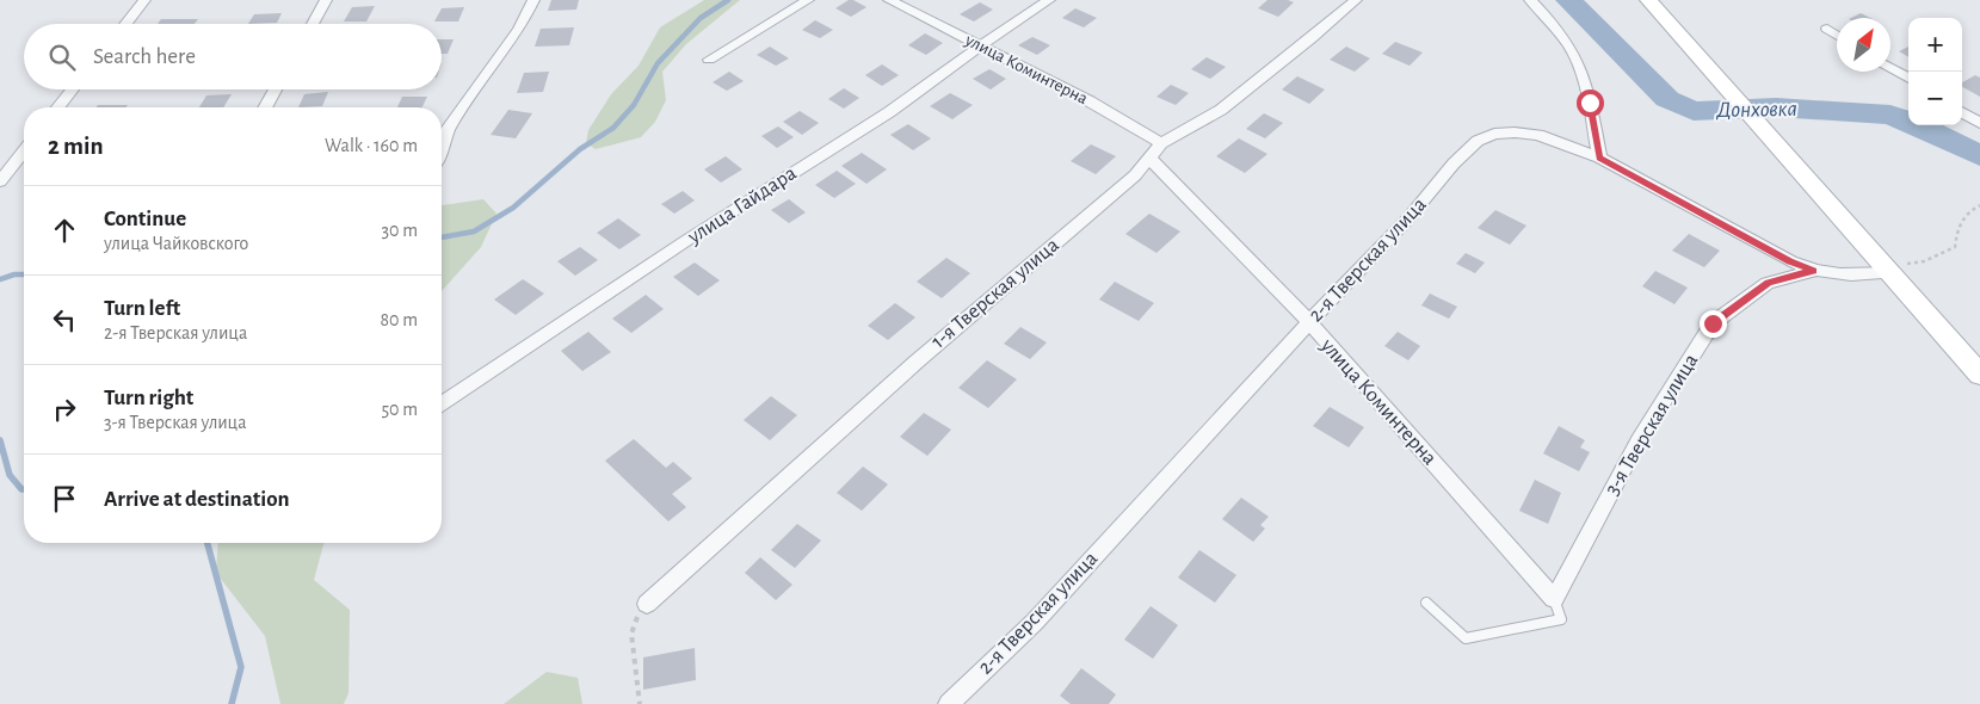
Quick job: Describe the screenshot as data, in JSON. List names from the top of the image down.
{
  "streets": {
    "street": [
      "улица Коминтерна",
      "улица Гайдара",
      "2-я Тверская улица",
      "1-я Тверская улица",
      "3-я Тверская улица"
    ]
  },
  "crossings": [
    ["улица Коминтерна", "улица Гайдара"],
    ["улица Коминтерна", "2-я Тверская улица"],
    ["улица Коминтерна", "1-я Тверская улица"],
    ["улица Коминтерна", "3-я Тверская улица"],
    ["2-я Тверская улица", "3-я Тверская улица"]
  ],
  "water": ["Донховка"],
  "north": "top right",
  "page": {
    "map_buttons": ["+", "−"],
    "search": "Search here",
    "heading": ["2 min", "Walk · 160 m"],
    "list": [
      ["Continue", "улица Чайковского", "30 m"],
      ["Turn left", "2-я Тверская улица", "80 m"],
      ["Turn right", "3-я Тверская улица", "50 m"],
      "Arrive at destination"
    ]
  }
}
